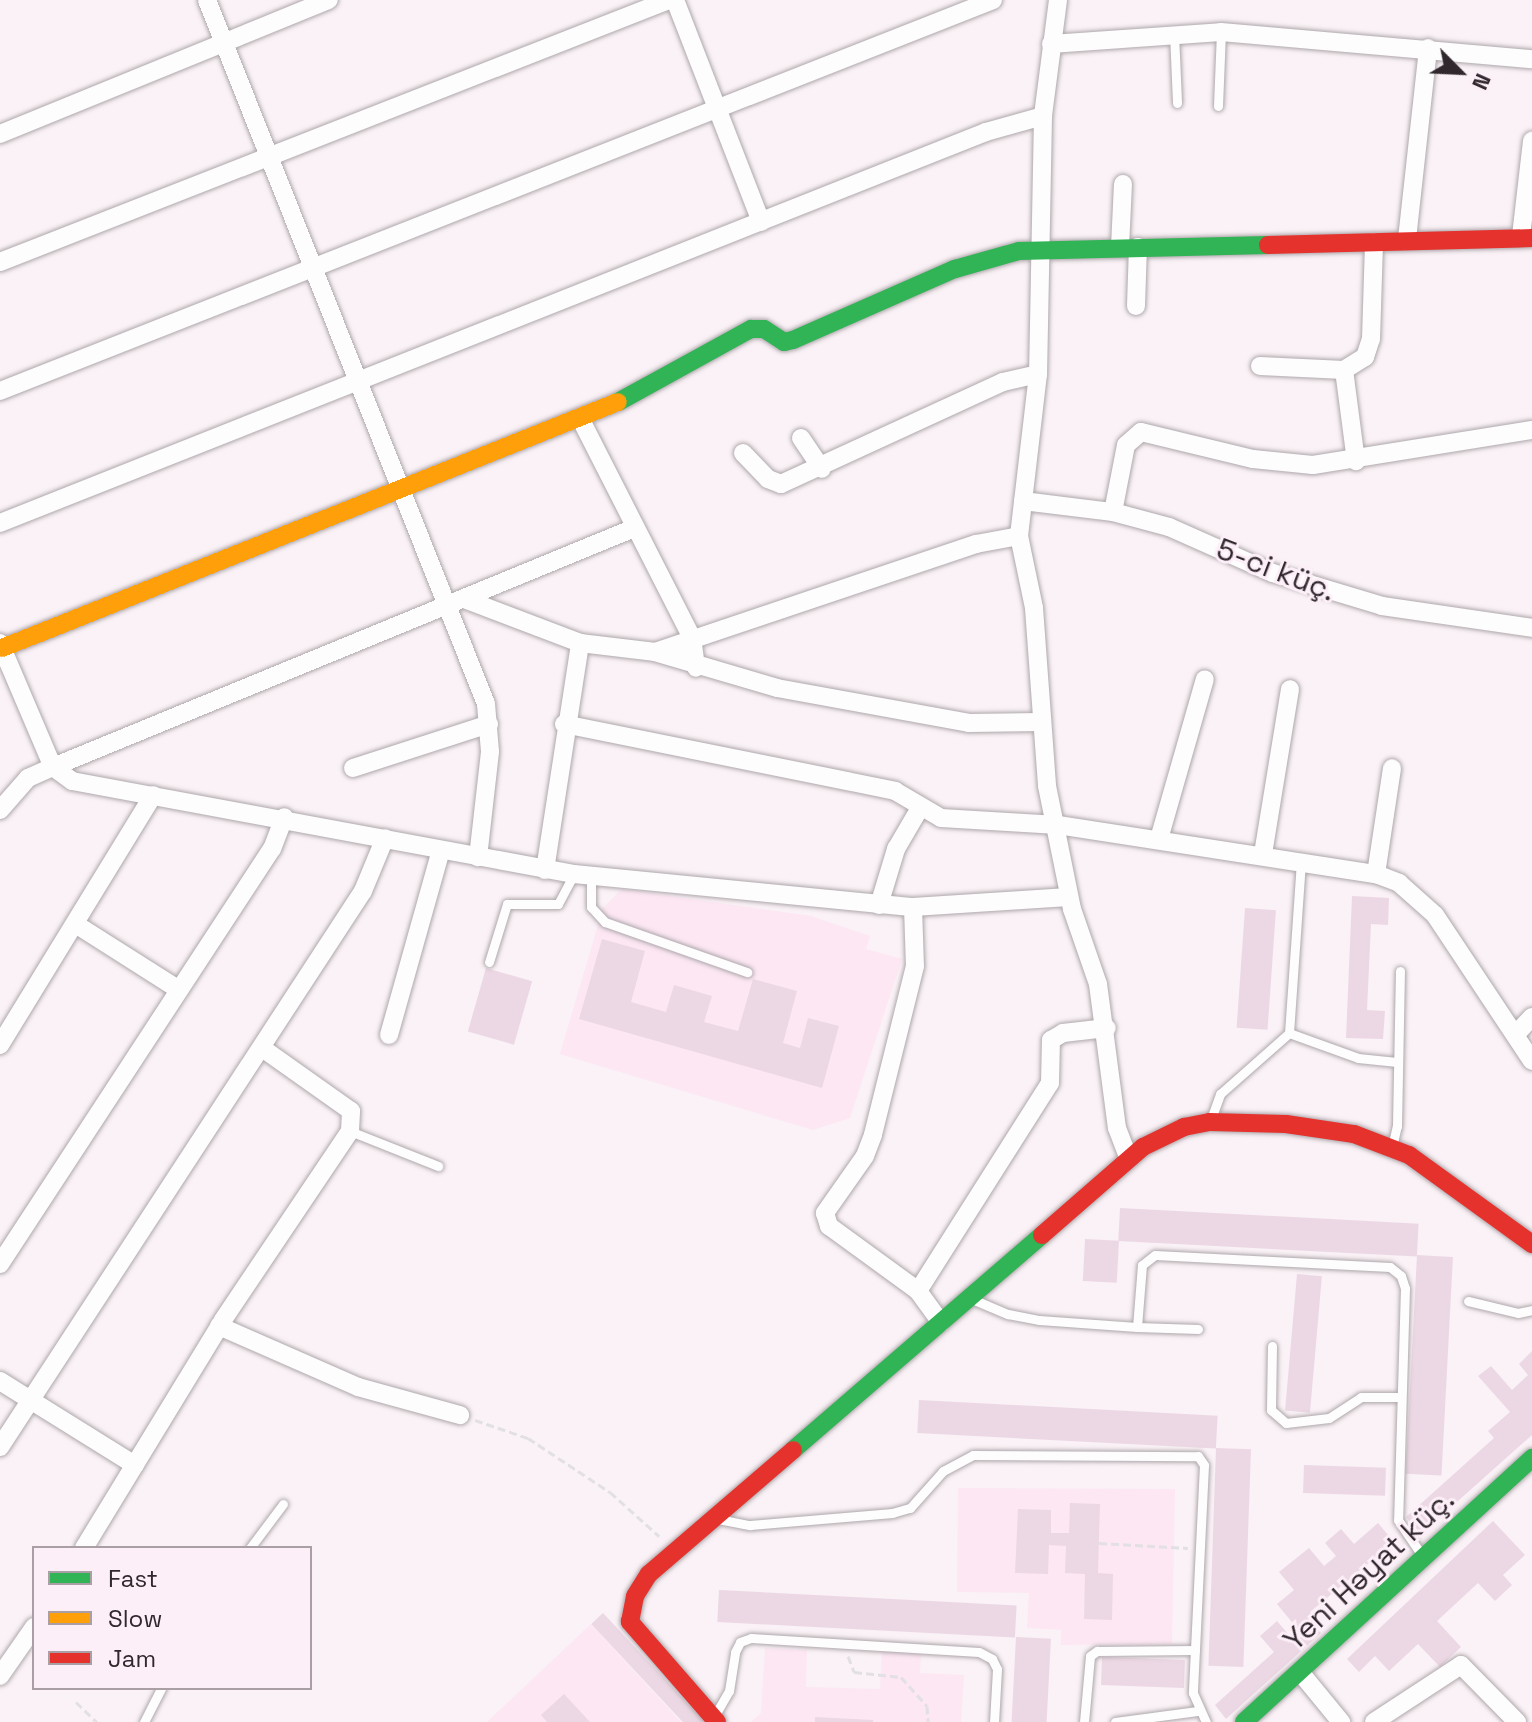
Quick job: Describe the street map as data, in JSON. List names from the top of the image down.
{
  "streets": {
    "street": ["5-ci küç.", "Yeni Həyat küç."]
  },
  "legend": ["Fast", "Slow", "Jam"],
  "north": "bottom right"
}
